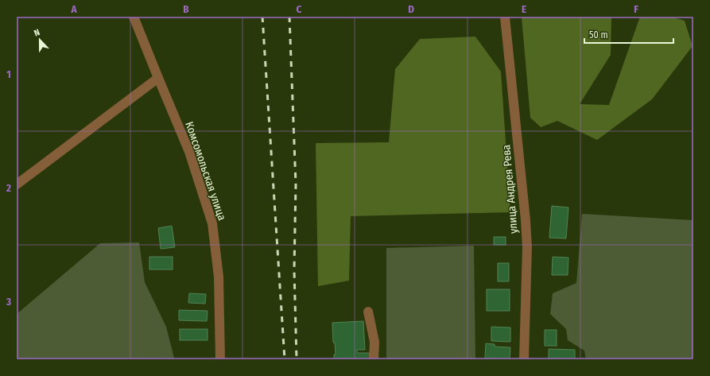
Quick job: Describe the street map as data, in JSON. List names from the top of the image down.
{
  "streets": {
    "street": ["Комсомольская улица", "улица Андрея Рева"]
  },
  "scale_bar": "50 m",
  "north": "top",
  "grid": {
    "columns": [
      "A",
      "B",
      "C",
      "D",
      "E",
      "F"
    ],
    "rows": ["1", "2", "3"]
  }
}
